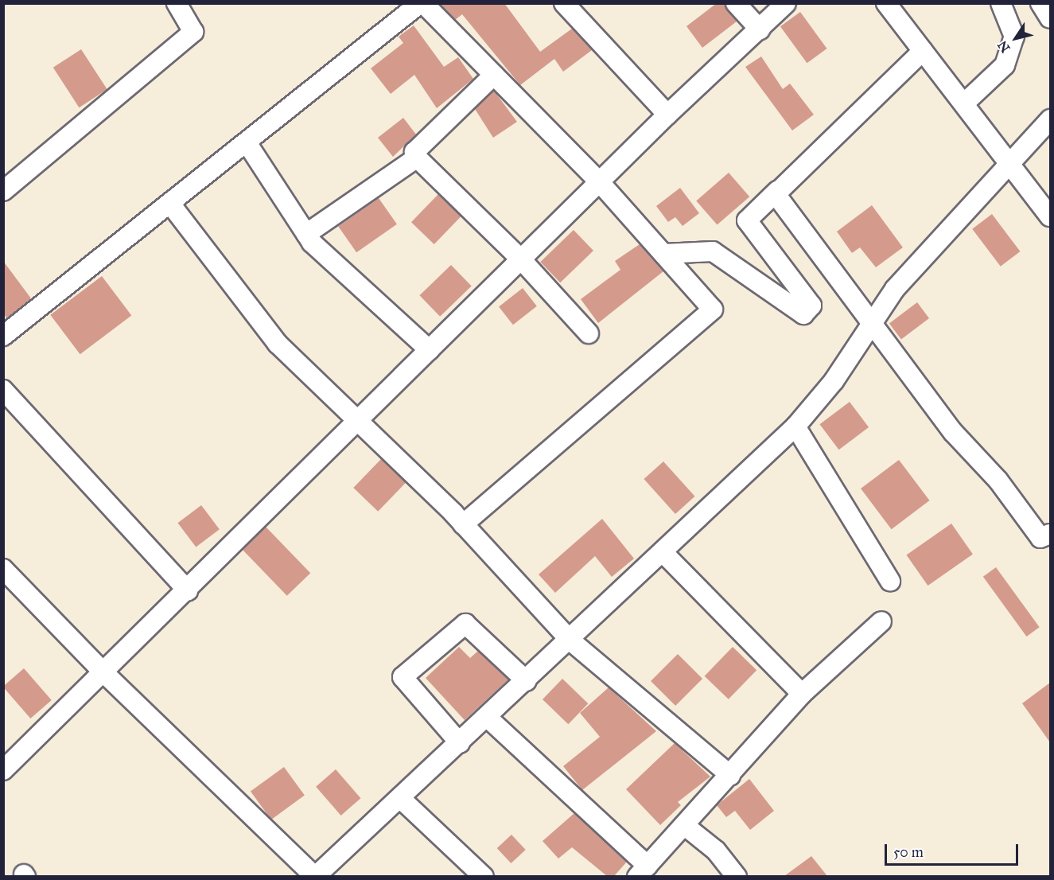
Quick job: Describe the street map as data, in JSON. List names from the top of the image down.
{
  "scale_bar": "50 m",
  "north": "bottom left"
}
